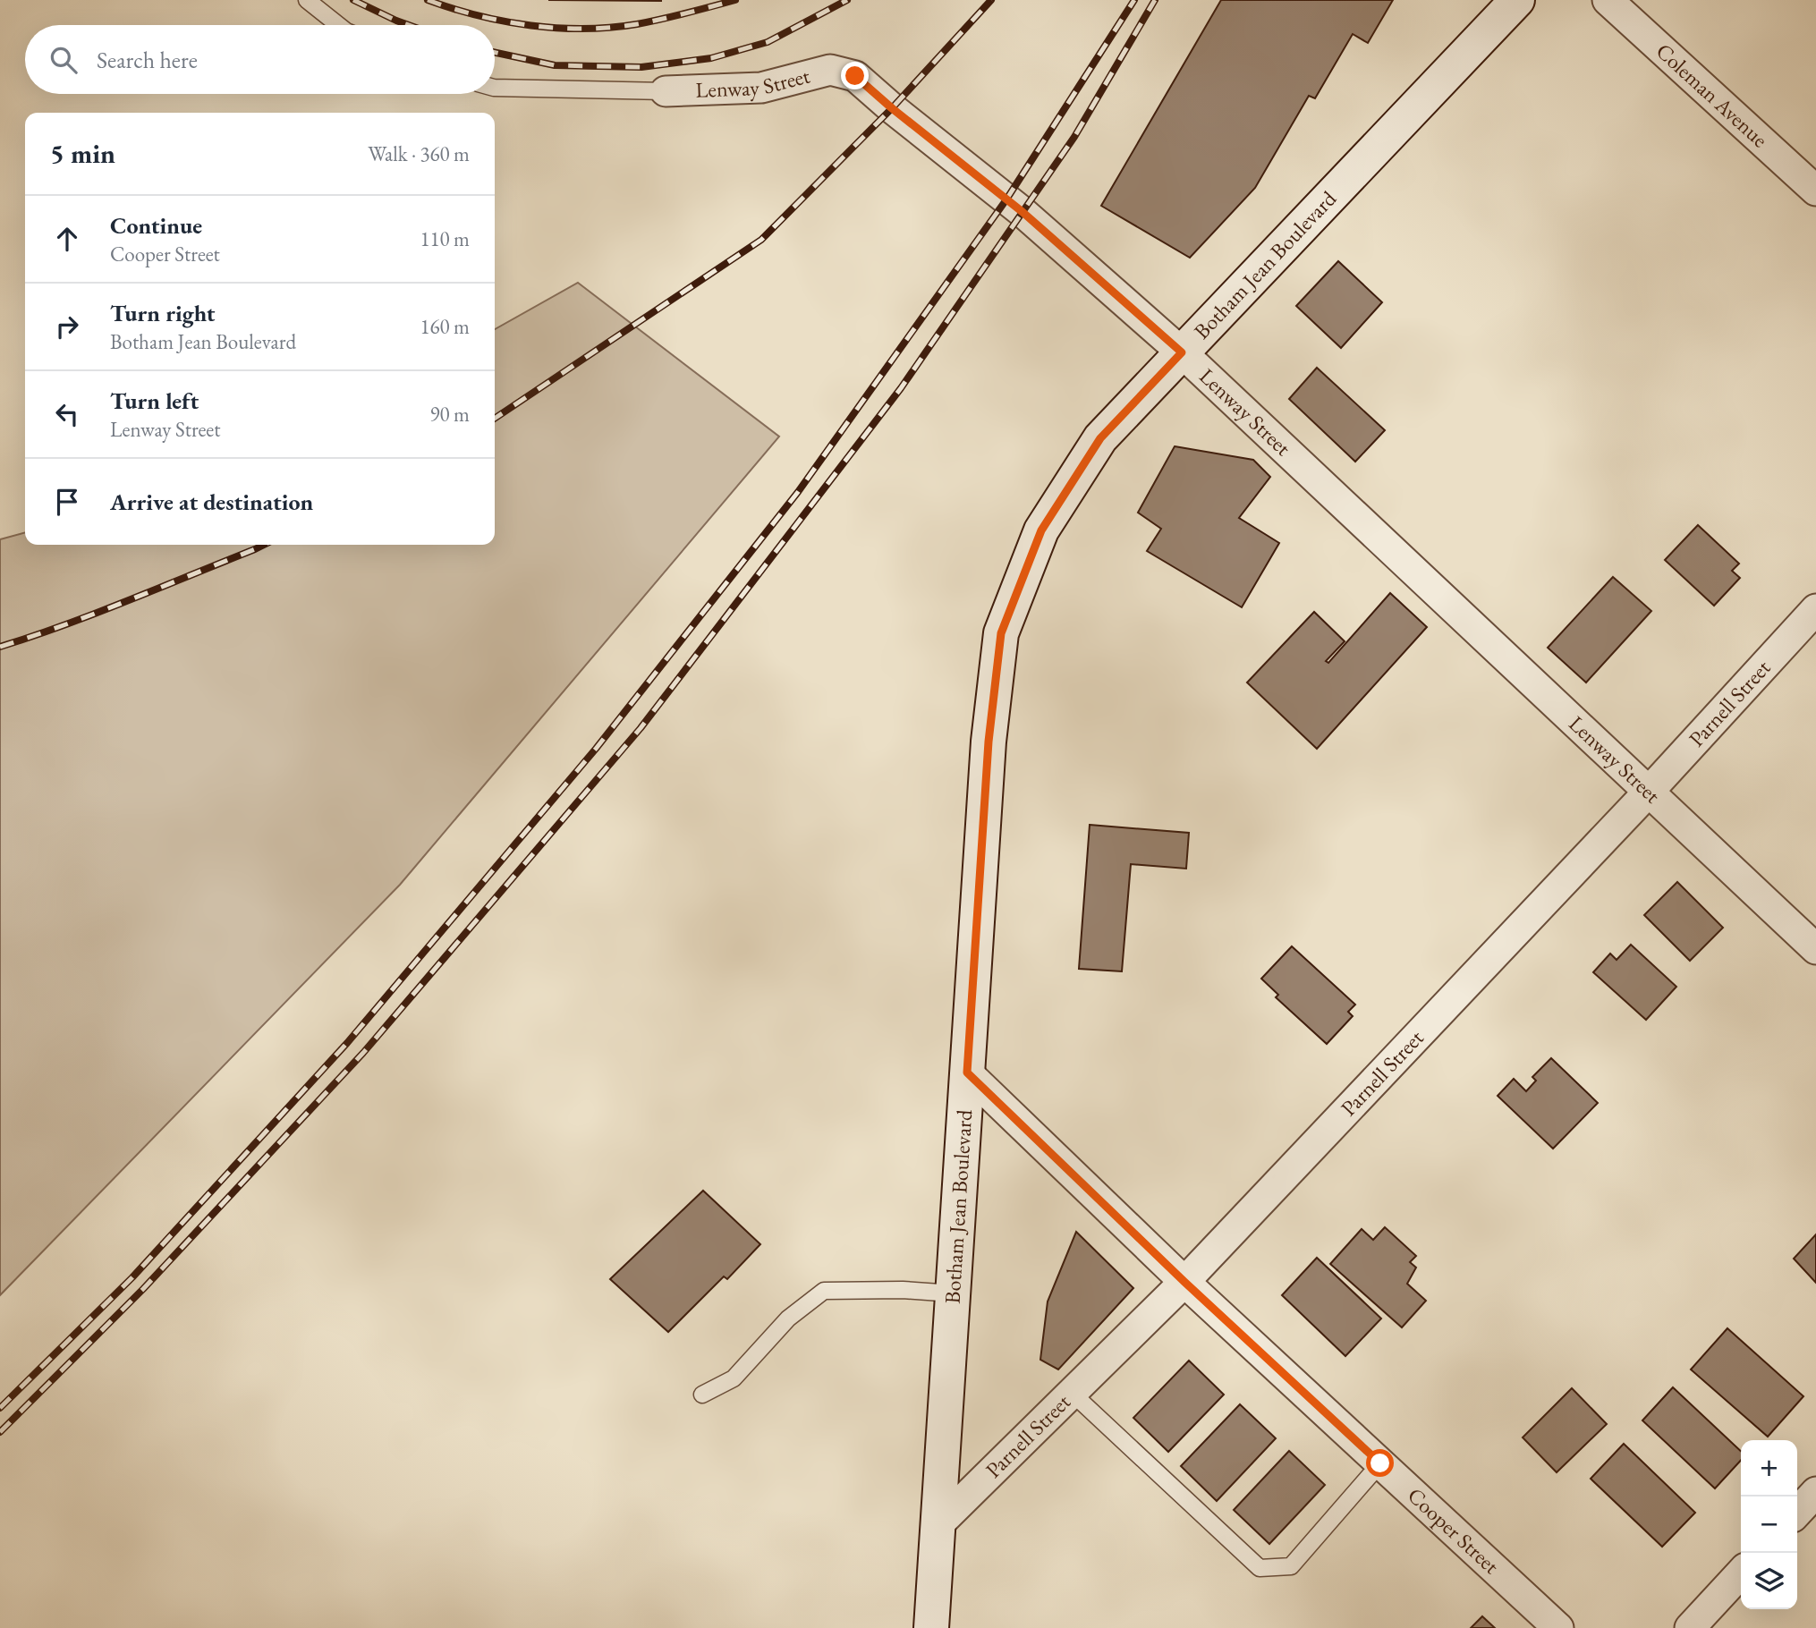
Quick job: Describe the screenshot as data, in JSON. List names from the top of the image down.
{
  "streets": {
    "main road": ["Botham Jean Boulevard"],
    "street": [
      "Lenway Street",
      "Coleman Avenue",
      "Parnell Street",
      "Cooper Street"
    ]
  },
  "crossings": [
    ["Lenway Street", "Botham Jean Boulevard"],
    ["Lenway Street", "Parnell Street"],
    ["Botham Jean Boulevard", "Parnell Street"],
    ["Botham Jean Boulevard", "Cooper Street"],
    ["Parnell Street", "Cooper Street"]
  ],
  "page": {
    "search": "Search here",
    "heading": ["5 min", "Walk · 360 m"],
    "list": [
      ["Continue", "Cooper Street", "110 m"],
      ["Turn right", "Botham Jean Boulevard", "160 m"],
      ["Turn left", "Lenway Street", "90 m"],
      "Arrive at destination"
    ],
    "map_buttons": ["+", "−"]
  }
}
